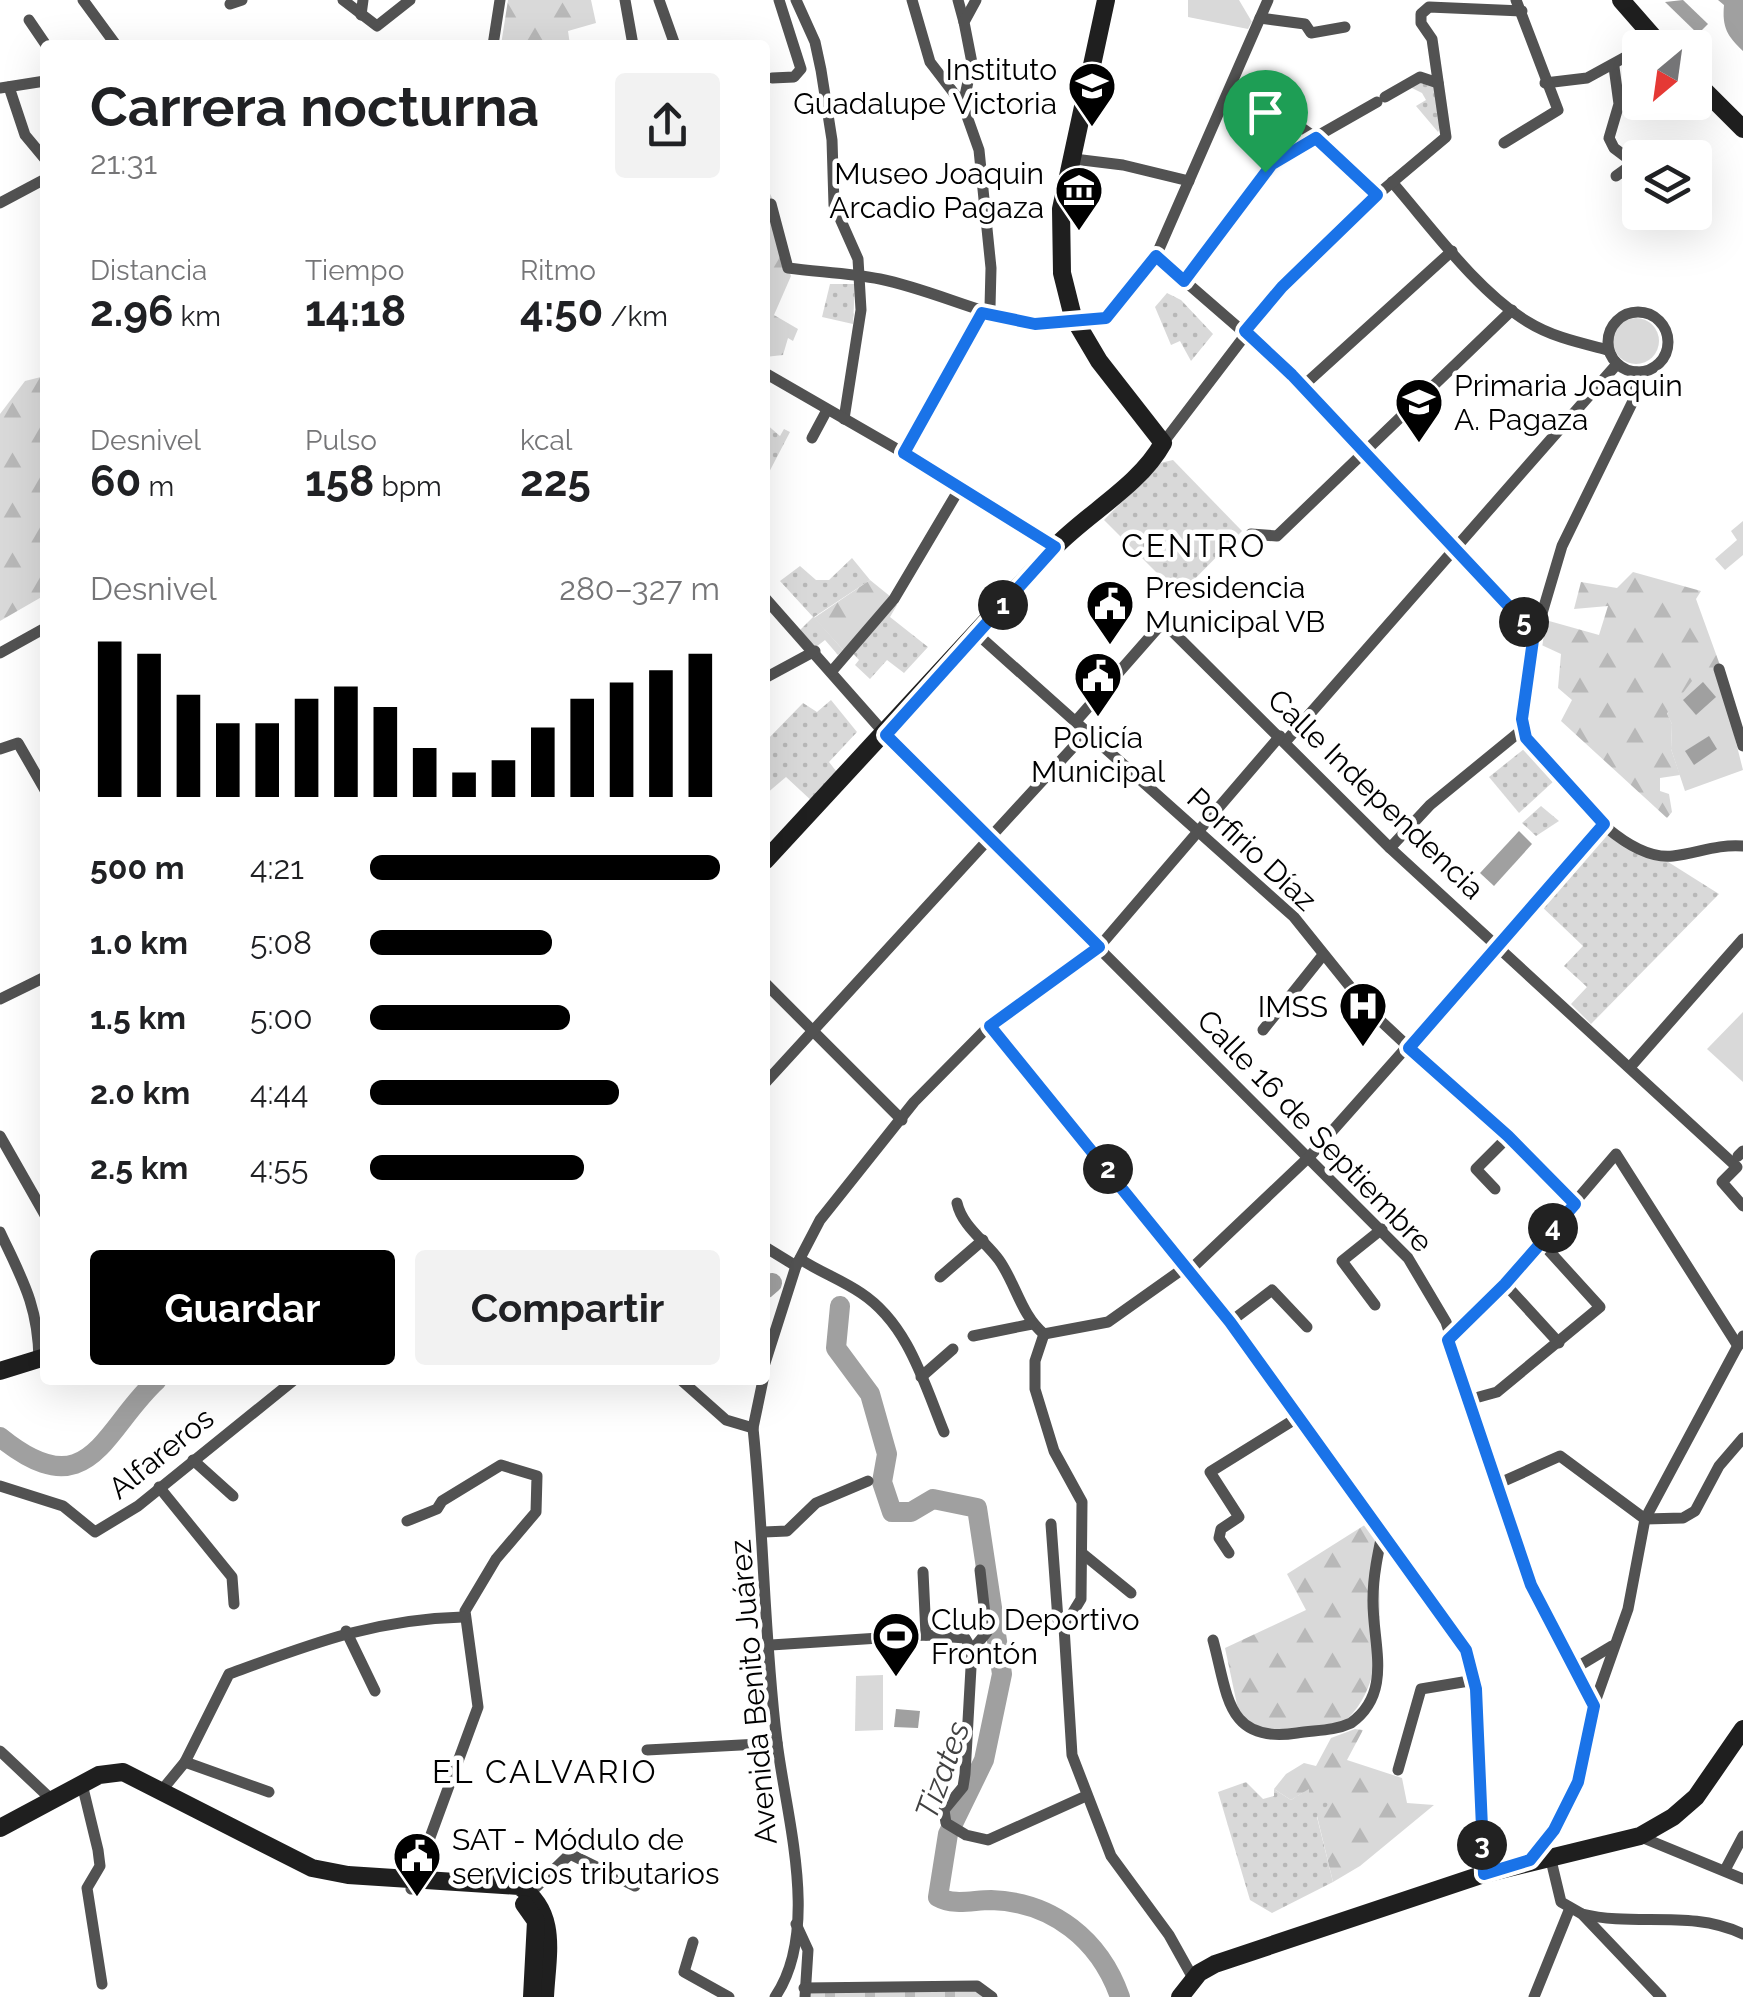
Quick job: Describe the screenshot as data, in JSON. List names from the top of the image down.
{
  "streets": {
    "street": [
      "Calle Independencia",
      "Porfirio Díaz",
      "Calle 16 de Septiembre",
      "Alfareros",
      "Avenida Benito Juárez"
    ]
  },
  "crossings": [
    ["Calle Independencia", "Porfirio Díaz"]
  ],
  "districts": ["CENTRO", "EL CALVARIO"],
  "water": ["Tizates"],
  "places": {
    "school or university": ["Instituto Guadalupe Victoria", "Primaria Joaquin A. Pagaza"],
    "museum": ["Museo Joaquin Arcadio Pagaza"],
    "public building": ["Presidencia Municipal VB", "Policía Municipal", "SAT - Módulo de servicios tributarios"],
    "hospital": ["IMSS"],
    "sports": ["Club Deportivo Frontón"]
  },
  "north": "bottom left",
  "page": {
    "heading": ["Carrera nocturna", "21:31"],
    "stats": [
      ["Distancia", "2.96 km"],
      ["Tiempo", "14:18"],
      ["Ritmo", "4:50 /km"],
      ["Desnivel", "60 m"],
      ["Pulso", "158 bpm"],
      ["kcal", "225"]
    ],
    "chart": ["Desnivel", "280–327 m"],
    "pins": [
      "1",
      "5",
      "2",
      "4",
      "3"
    ],
    "list": [
      {
        "name": "500 m",
        "note": "4:21"
      },
      {
        "name": "1.0 km",
        "note": "5:08"
      },
      {
        "name": "1.5 km",
        "note": "5:00"
      },
      {
        "name": "2.0 km",
        "note": "4:44"
      },
      {
        "name": "2.5 km",
        "note": "4:55"
      }
    ],
    "buttons": ["Guardar", "Compartir"]
  }
}
